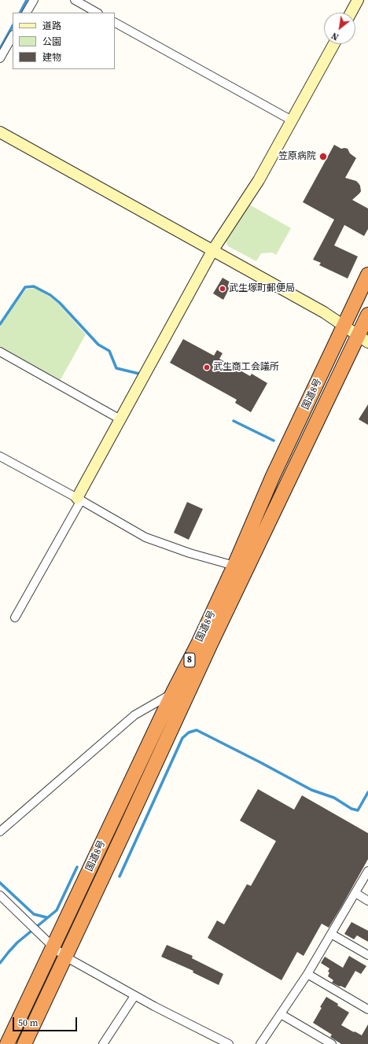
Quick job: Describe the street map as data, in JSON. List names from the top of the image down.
{
  "streets": {
    "highway": ["国道8号", "8"]
  },
  "places": ["笠原病院", "武生塚町郵便局", "武生商工会議所"],
  "legend": ["道路", "公園", "建物"],
  "scale_bar": "50 m",
  "north": "bottom left"
}
